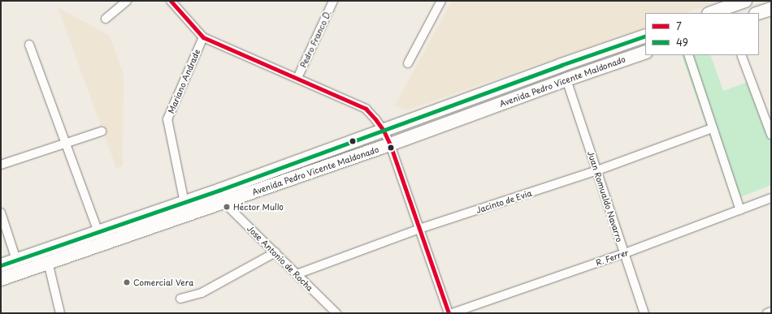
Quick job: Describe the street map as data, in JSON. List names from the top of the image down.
{
  "streets": {
    "main road": ["Avenida Pedro Vicente Maldonado"],
    "street": [
      "Pedro Franco D.",
      "Mariano Andrade",
      "Juan Romualdo Navarro",
      "Jacinto de Evia",
      "R. Ferrer",
      "Jose Antonio de Rocha"
    ]
  },
  "crossings": [
    ["Mariano Andrade", "Avenida Pedro Vicente Maldonado"],
    ["Avenida Pedro Vicente Maldonado", "Juan Romualdo Navarro"],
    ["Avenida Pedro Vicente Maldonado", "Jose Antonio de Rocha"],
    ["Juan Romualdo Navarro", "Jacinto de Evia"],
    ["Juan Romualdo Navarro", "R. Ferrer"],
    ["Jacinto de Evia", "Jose Antonio de Rocha"]
  ],
  "places": ["Héctor Mullo", "Comercial Vera"],
  "lines": ["transit line 7", "transit line 49"],
  "legend": ["7", "49"]
}
